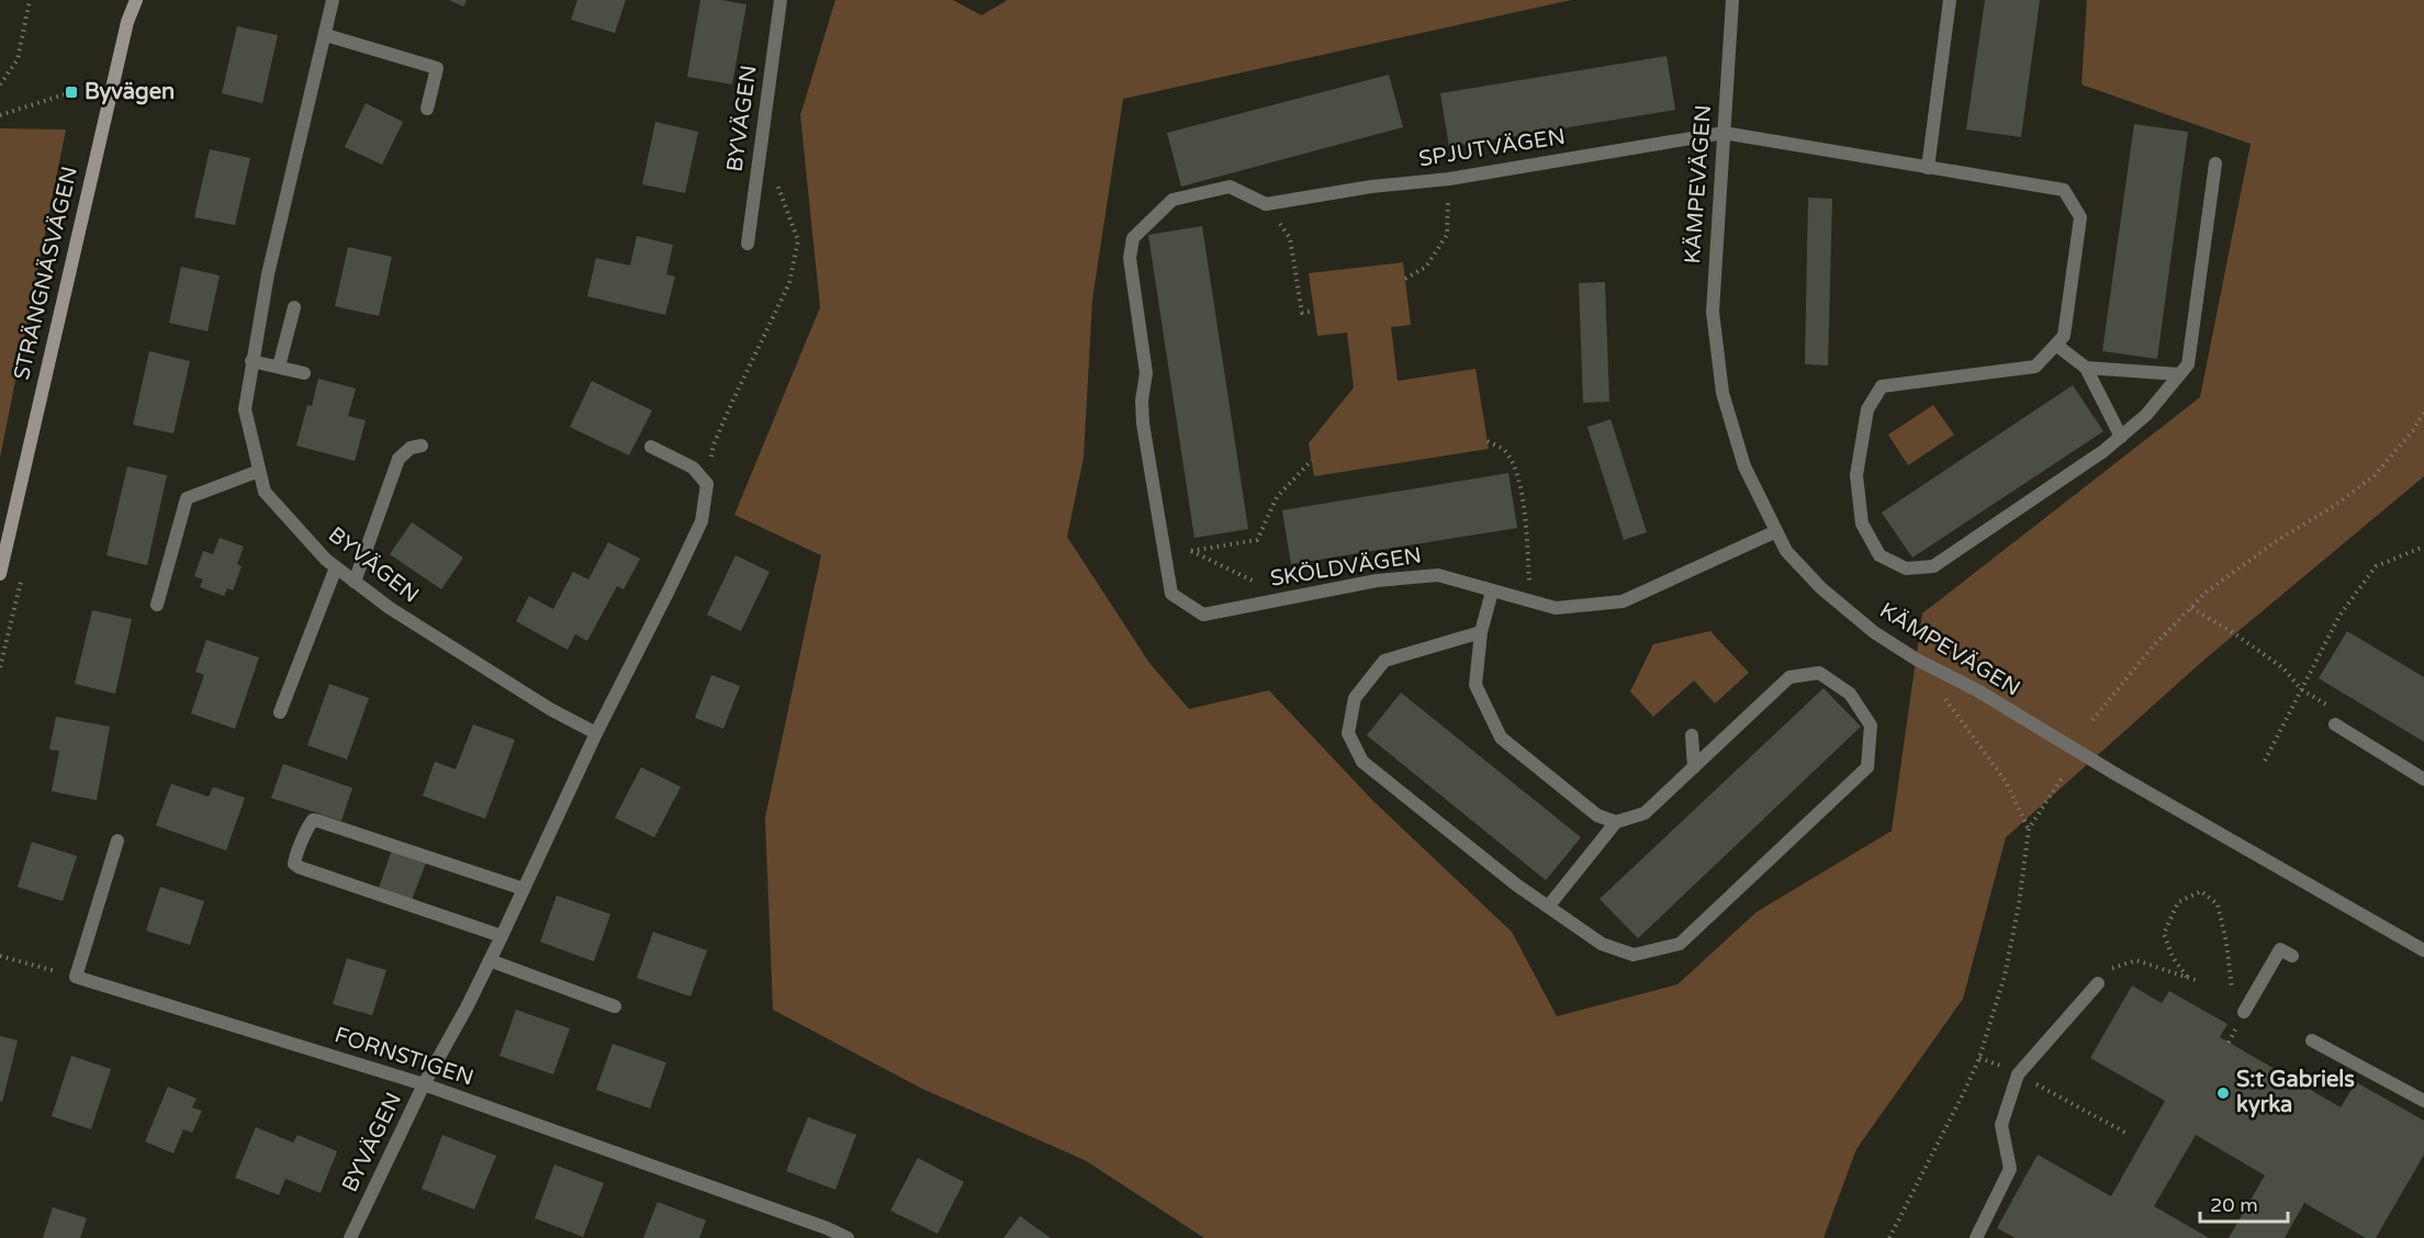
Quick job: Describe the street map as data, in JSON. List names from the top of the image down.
{
  "streets": {
    "main road": ["STRÄNGNÄSVÄGEN"],
    "street": [
      "BYVÄGEN",
      "SPJUTVÄGEN",
      "KÄMPEVÄGEN",
      "SKÖLDVÄGEN",
      "FORNSTIGEN"
    ]
  },
  "crossings": [
    ["BYVÄGEN", "FORNSTIGEN"],
    ["SPJUTVÄGEN", "KÄMPEVÄGEN"],
    ["SPJUTVÄGEN", "SKÖLDVÄGEN"],
    ["KÄMPEVÄGEN", "SKÖLDVÄGEN"]
  ],
  "places": {
    "transit": ["Byvägen"],
    "other": ["S:t Gabriels kyrka"]
  },
  "scale_bar": "20 m"
}
